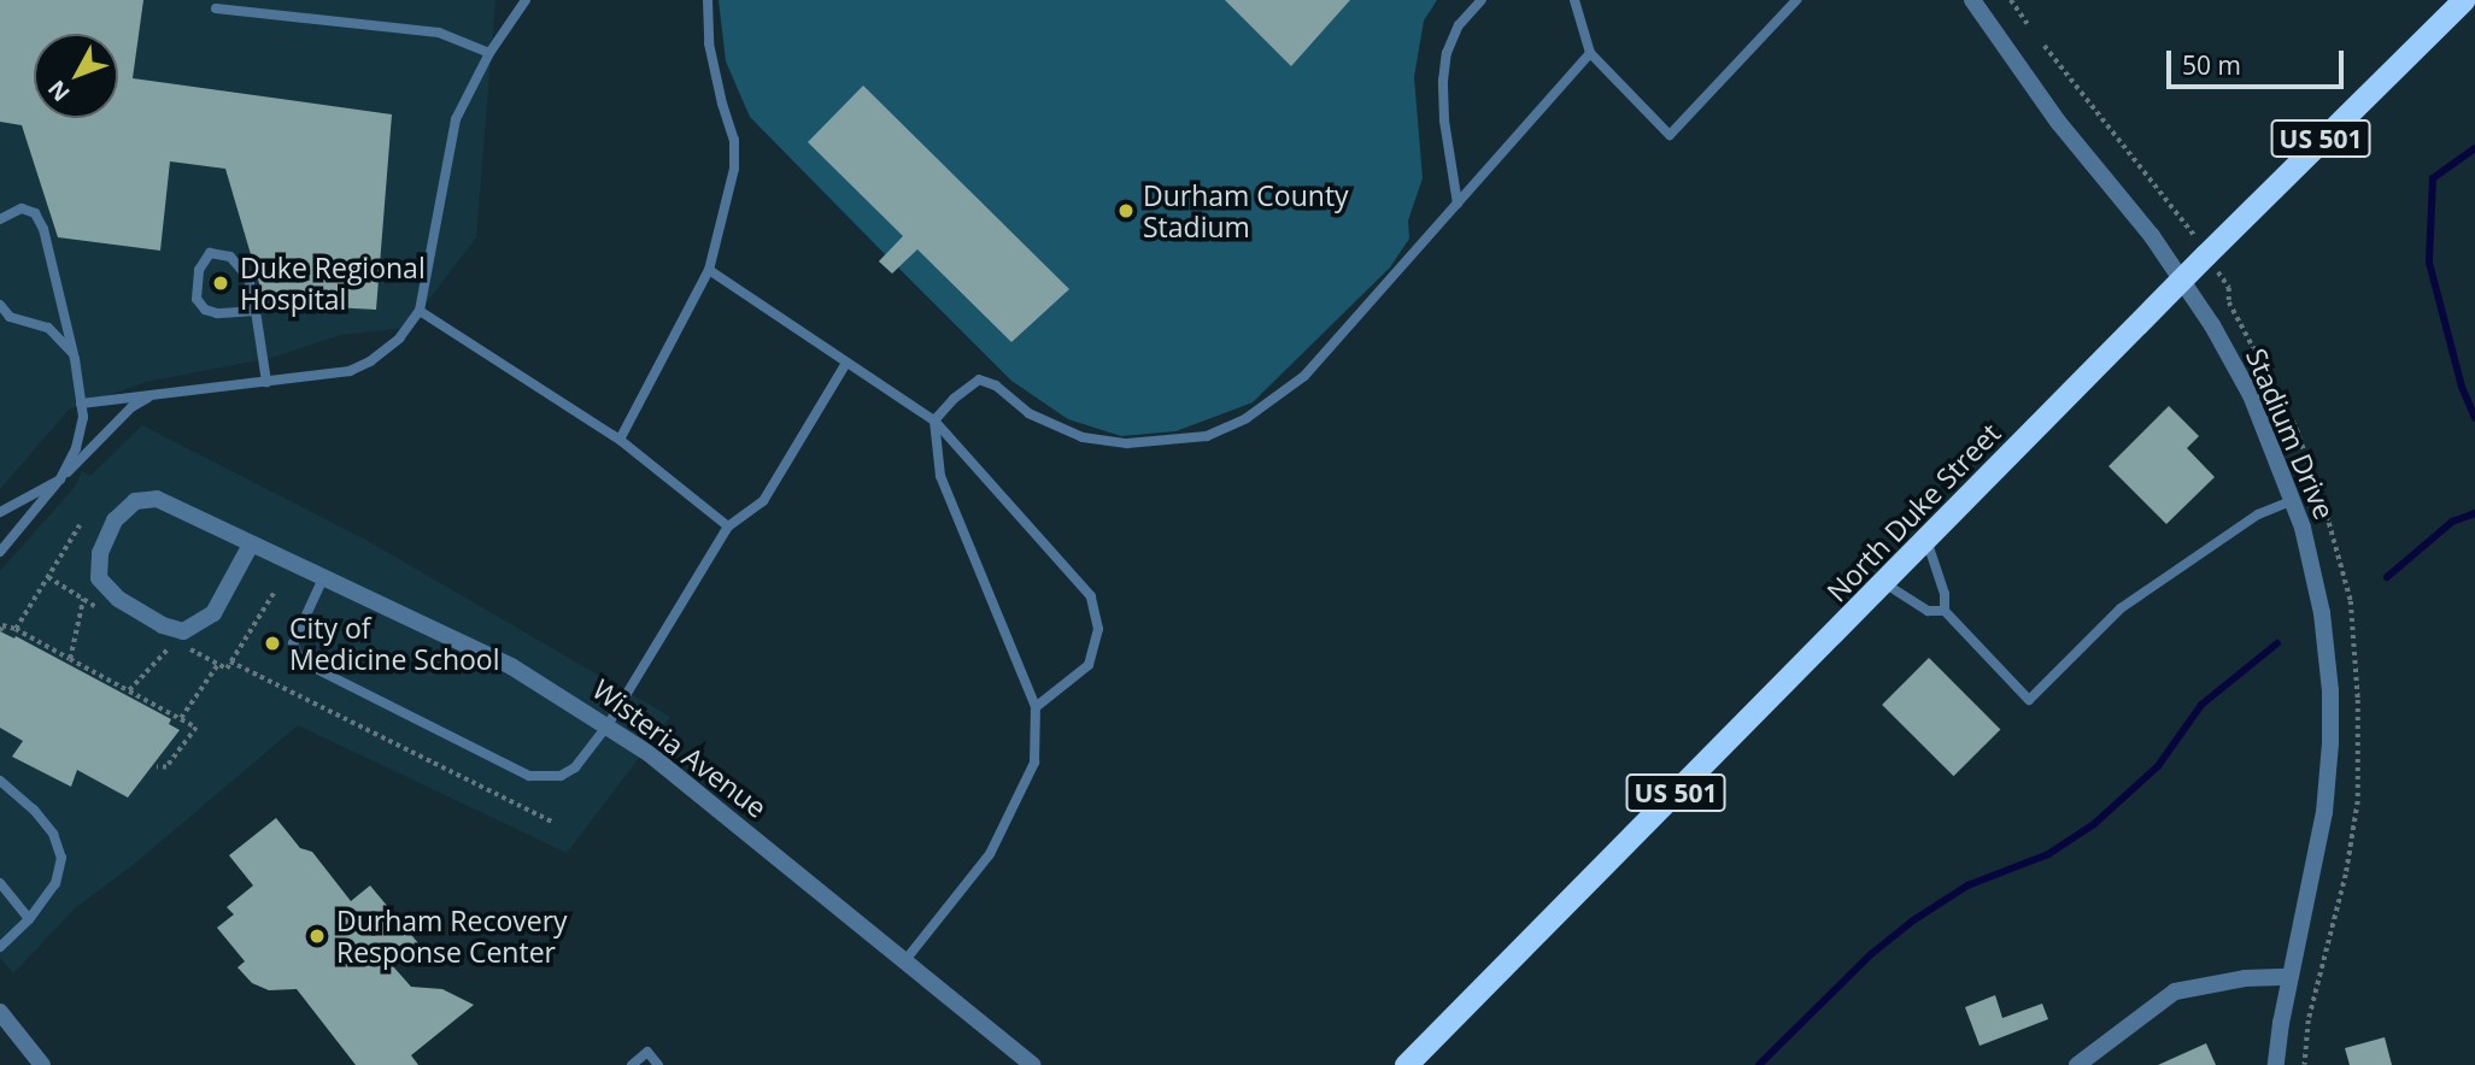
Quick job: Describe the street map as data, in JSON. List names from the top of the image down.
{
  "streets": {
    "highway": ["US 501", "North Duke Street"],
    "street": ["Stadium Drive", "Wisteria Avenue"]
  },
  "crossings": [
    ["Stadium Drive", "North Duke Street"]
  ],
  "places": [
    "Durham County Stadium",
    "Duke Regional Hospital",
    "City of Medicine School",
    "Durham Recovery Response Center"
  ],
  "scale_bar": "50 m",
  "north": "bottom left"
}
